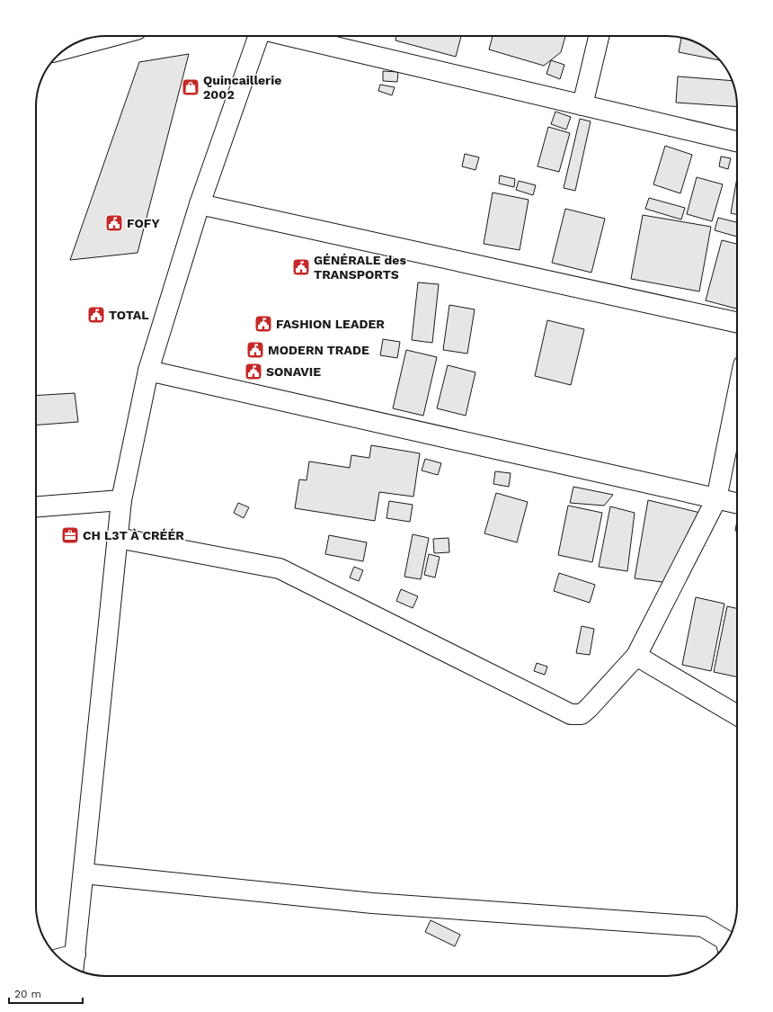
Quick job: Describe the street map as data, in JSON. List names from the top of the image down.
{
  "places": {
    "shop": ["Quincaillerie 2002"],
    "public building": [
      "FOFY",
      "GÉNÉRALE des TRANSPORTS",
      "TOTAL",
      "FASHION LEADER",
      "MODERN TRADE",
      "SONAVIE"
    ],
    "office": ["CH L3T À CRÉÉR"]
  },
  "scale_bar": "20 m"
}
